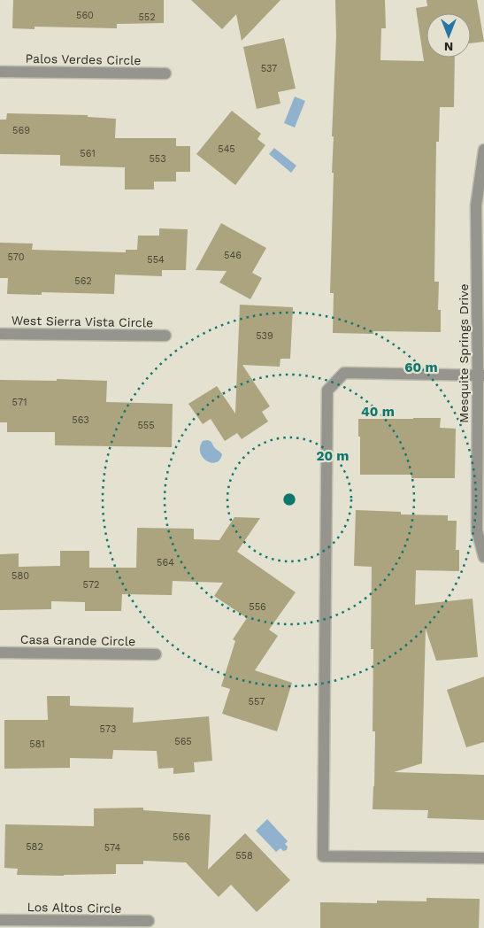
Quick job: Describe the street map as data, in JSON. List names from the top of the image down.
{
  "streets": {
    "street": [
      "Palos Verdes Circle",
      "West Sierra Vista Circle",
      "Mesquite Springs Drive",
      "Casa Grande Circle",
      "Los Altos Circle"
    ]
  },
  "house_numbers": [
    "560",
    "552",
    "537",
    "569",
    "545",
    "561",
    "553",
    "546",
    "570",
    "554",
    "562",
    "539",
    "571",
    "563",
    "555",
    "564",
    "580",
    "572",
    "556",
    "557",
    "573",
    "565",
    "581",
    "566",
    "582",
    "574",
    "558"
  ],
  "north": "bottom",
  "rings": ["60 m", "40 m", "20 m"]
}
